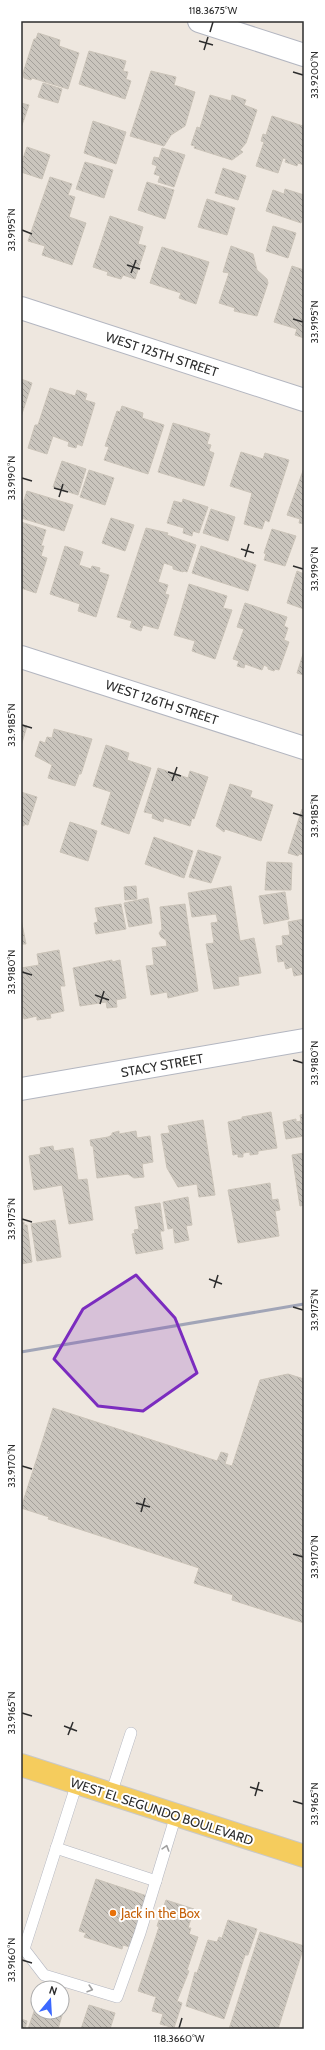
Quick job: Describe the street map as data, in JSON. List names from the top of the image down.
{
  "streets": {
    "main road": ["WEST EL SEGUNDO BOULEVARD"],
    "street": ["WEST 125TH STREET", "WEST 126TH STREET", "STACY STREET"]
  },
  "places": ["Jack in the Box"],
  "north": "top",
  "coordinates": [
    "118.3675°W",
    "33.9200°N",
    "33.9195°N",
    "33.9190°N",
    "33.9185°N",
    "33.9180°N",
    "33.9175°N",
    "33.9170°N",
    "33.9165°N",
    "33.9160°N",
    "118.3660°W"
  ]
}
